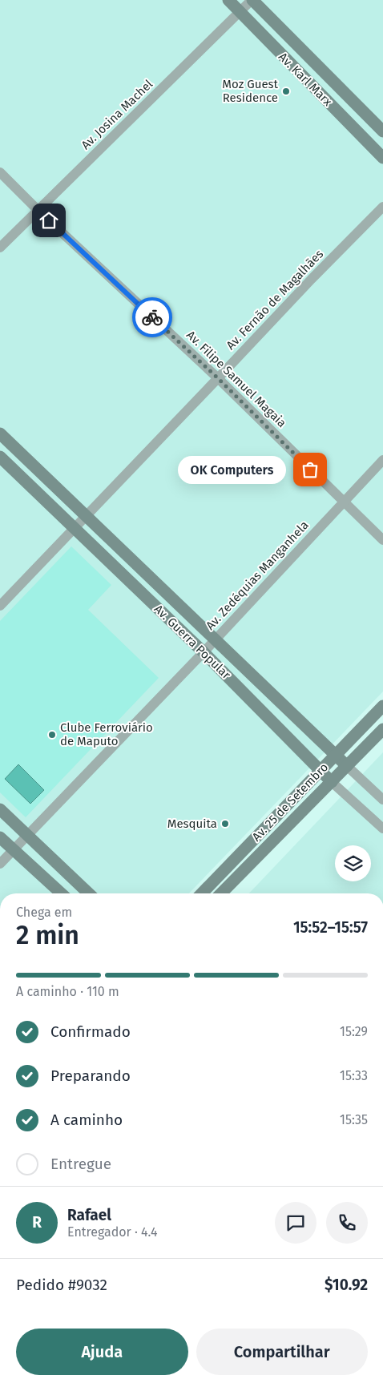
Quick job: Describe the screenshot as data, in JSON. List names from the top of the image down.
{
  "streets": {
    "main road": ["Av. Karl Marx", "Av. Guerra Popular", "Av. 25 de Setembro"],
    "street": [
      "Av. Josina Machel",
      "Av. Fernão de Magalhães",
      "Av. Filipe Samuel Magaia",
      "Av. Zedéquias Manganhela"
    ]
  },
  "crossings": [
    ["Av. Karl Marx", "Av. Josina Machel"],
    ["Av. Josina Machel", "Av. Filipe Samuel Magaia"],
    ["Av. Fernão de Magalhães", "Av. Filipe Samuel Magaia"],
    ["Av. Fernão de Magalhães", "Av. Guerra Popular"],
    ["Av. Filipe Samuel Magaia", "Av. Zedéquias Manganhela"],
    ["Av. Zedéquias Manganhela", "Av. Guerra Popular"],
    ["Av. Guerra Popular", "Av. 25 de Setembro"]
  ],
  "places": [
    "Moz Guest Residence",
    "OK Computers",
    "Clube Ferroviário de Maputo",
    "Mesquita"
  ],
  "page": {
    "bubble": "OK Computers",
    "heading": ["2 min", "Chega em", "15:52–15:57"],
    "panel": [
      "Rafael",
      "Entregador · 4.4",
      "Pedido #9032",
      "$10.92"
    ],
    "bar": "A caminho · 110 m",
    "list": [
      ["Confirmado", "15:29"],
      ["Preparando", "15:33"],
      ["A caminho", "15:35"],
      "Entregue"
    ],
    "round": "R",
    "buttons": ["Ajuda", "Compartilhar"]
  }
}
